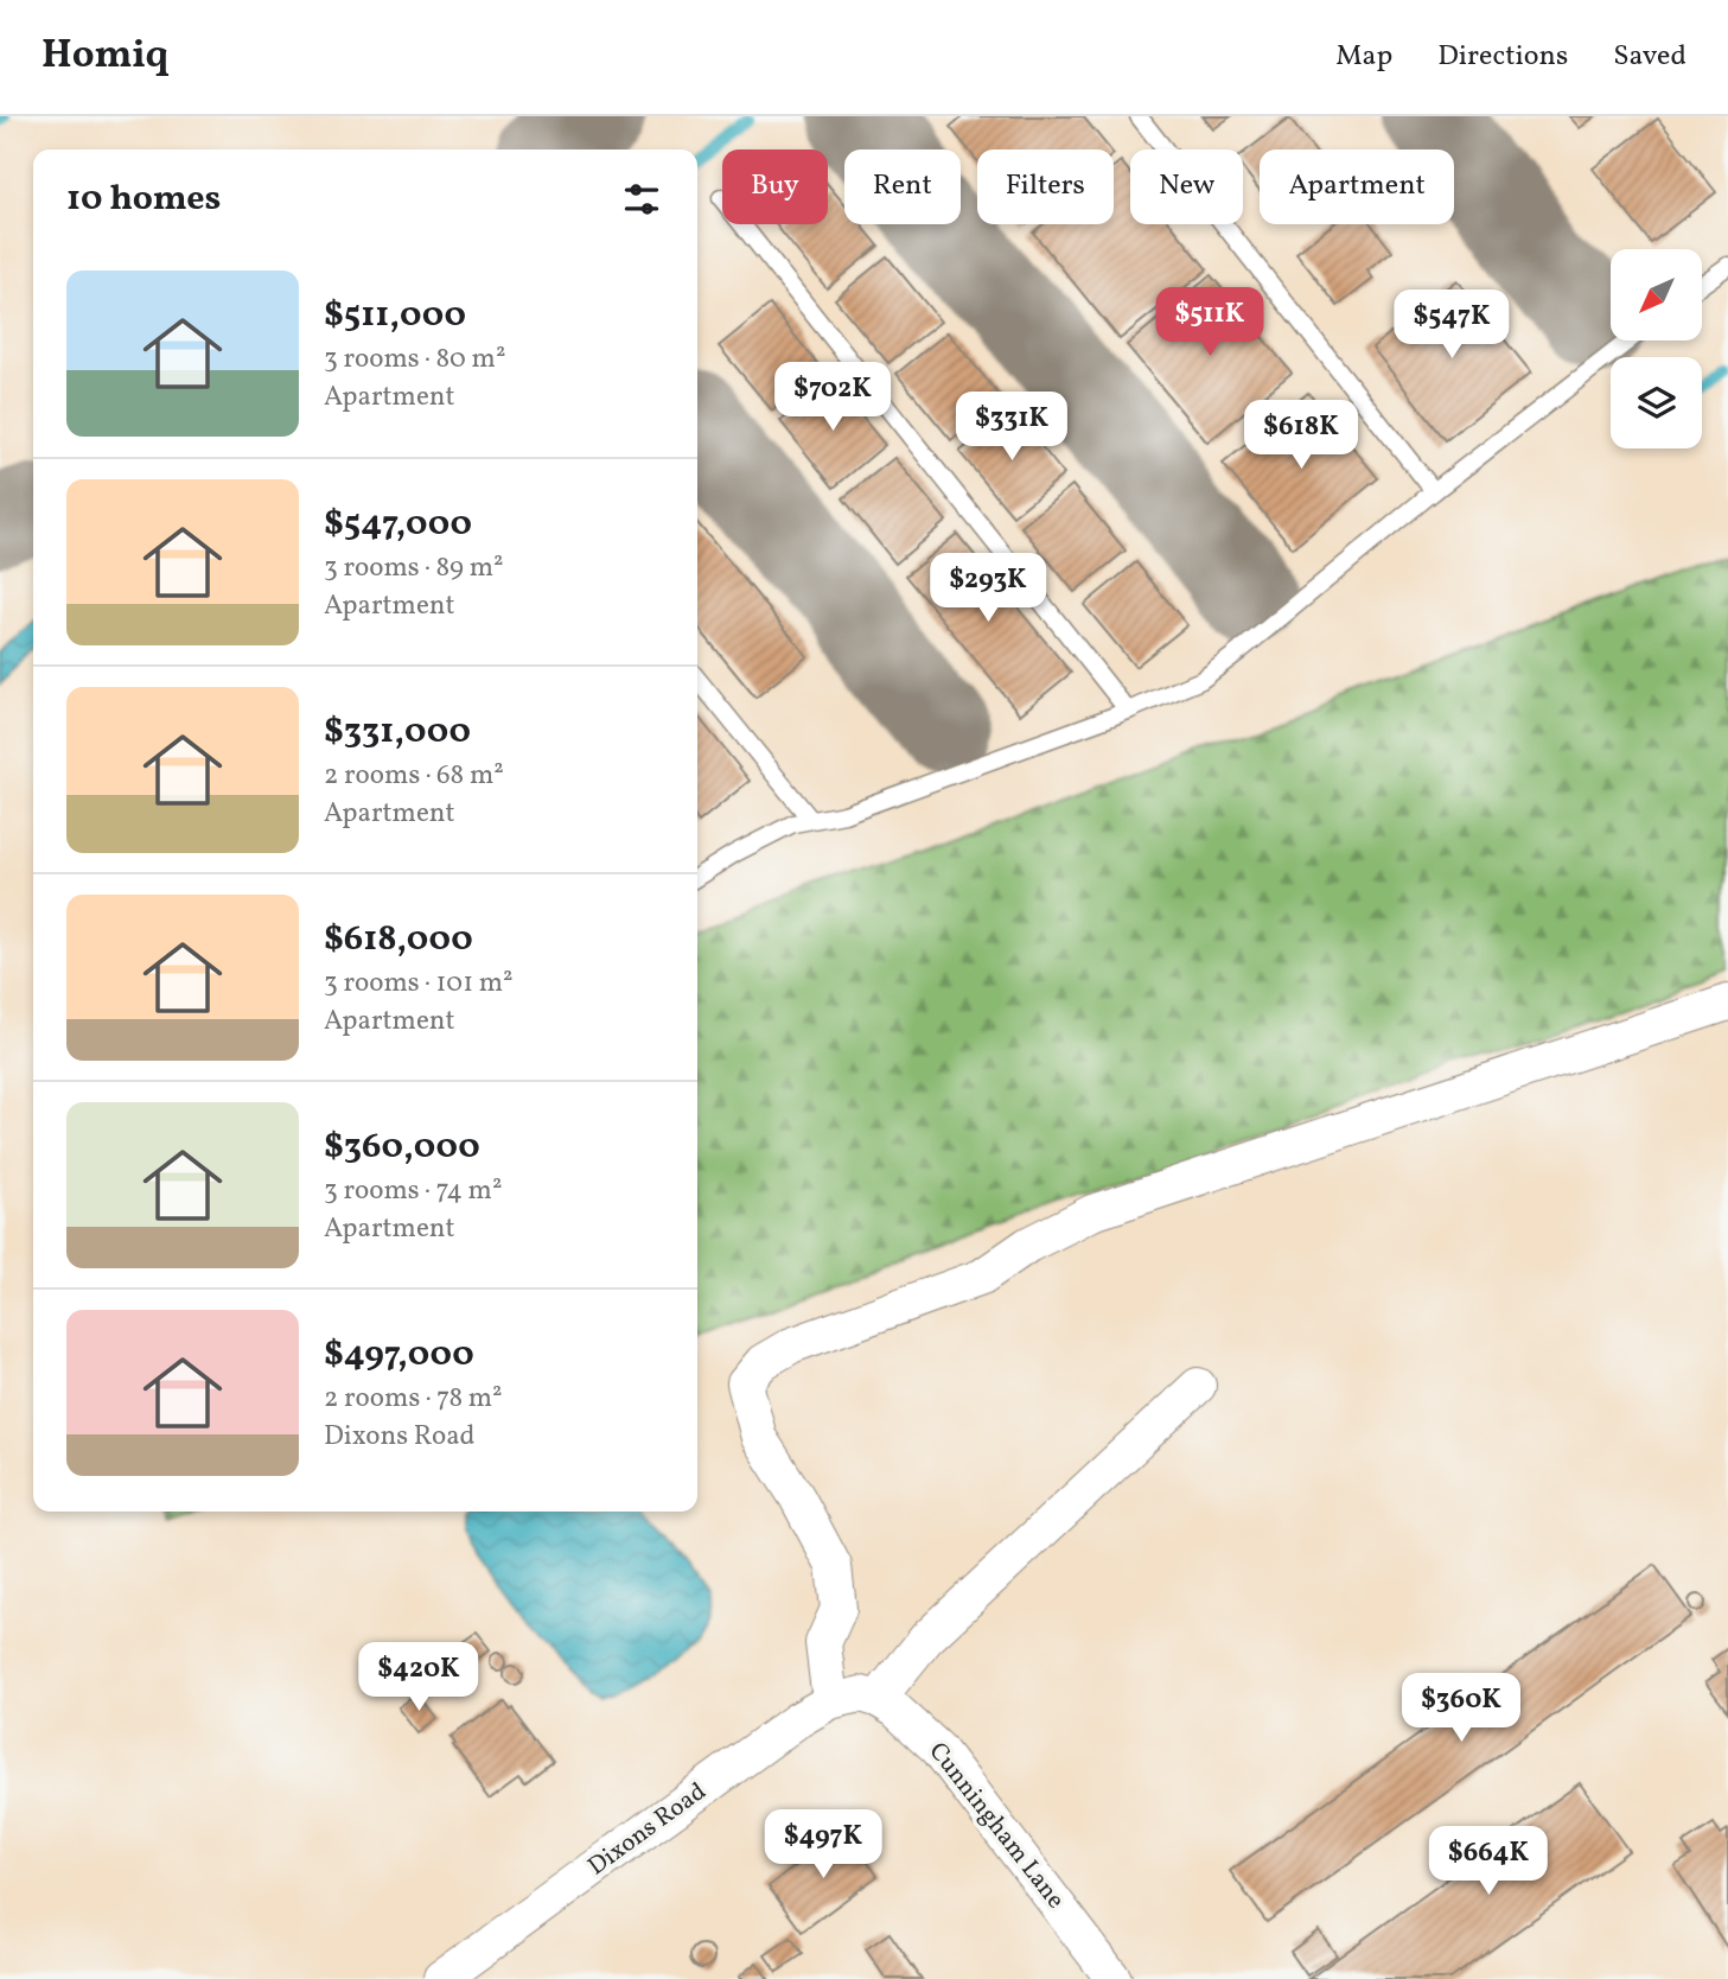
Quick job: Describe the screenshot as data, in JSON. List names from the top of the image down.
{
  "streets": {
    "street": ["Cunningham Lane", "Dixons Road"]
  },
  "crossings": [
    ["Cunningham Lane", "Dixons Road"]
  ],
  "north": "bottom left",
  "page": {
    "header": "Homiq",
    "nav": ["Map", "Directions", "Saved"],
    "chip": [
      "Buy",
      "Rent",
      "Filters",
      "New",
      "Apartment"
    ],
    "heading": "10 homes",
    "list": [
      {
        "name": "$511,000",
        "note": "3 rooms · 80 m² · Apartment"
      },
      {
        "name": "$547,000",
        "note": "3 rooms · 89 m² · Apartment"
      },
      {
        "name": "$331,000",
        "note": "2 rooms · 68 m² · Apartment"
      },
      {
        "name": "$618,000",
        "note": "3 rooms · 101 m² · Apartment"
      },
      {
        "name": "$360,000",
        "note": "3 rooms · 74 m² · Apartment"
      },
      {
        "name": "$497,000",
        "note": "2 rooms · 78 m² · Dixons Road"
      }
    ],
    "price": [
      "$511K",
      "$547K",
      "$702K",
      "$331K",
      "$618K",
      "$293K",
      "$420K",
      "$360K",
      "$497K",
      "$664K"
    ]
  }
}
